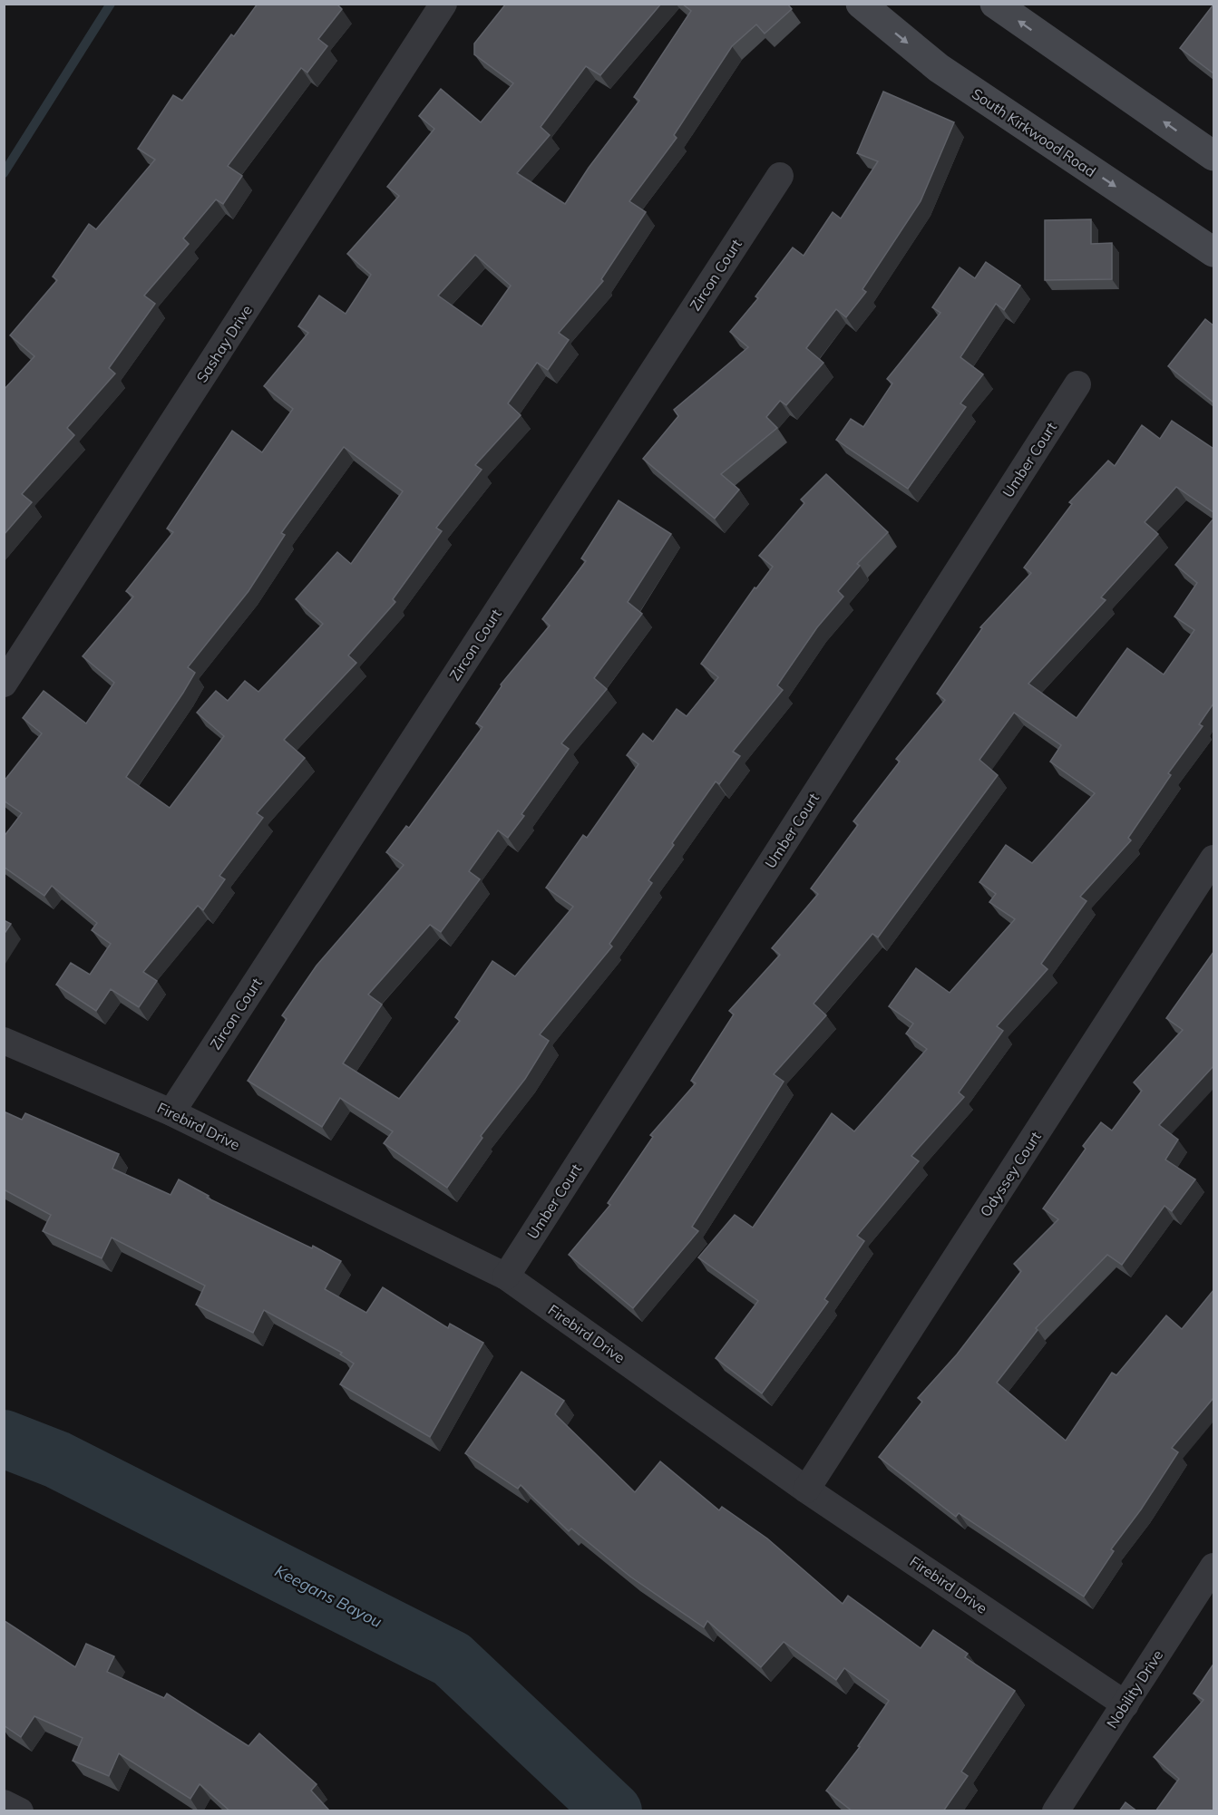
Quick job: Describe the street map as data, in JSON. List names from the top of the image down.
{
  "streets": {
    "main road": ["South Kirkwood Road"],
    "street": [
      "Zircon Court",
      "Sashay Drive",
      "Umber Court",
      "Firebird Drive",
      "Odyssey Court",
      "Nobility Drive"
    ]
  },
  "crossings": [
    ["Zircon Court", "Firebird Drive"],
    ["Umber Court", "Firebird Drive"],
    ["Firebird Drive", "Odyssey Court"],
    ["Firebird Drive", "Nobility Drive"]
  ],
  "water": ["Keegans Bayou"]
}
